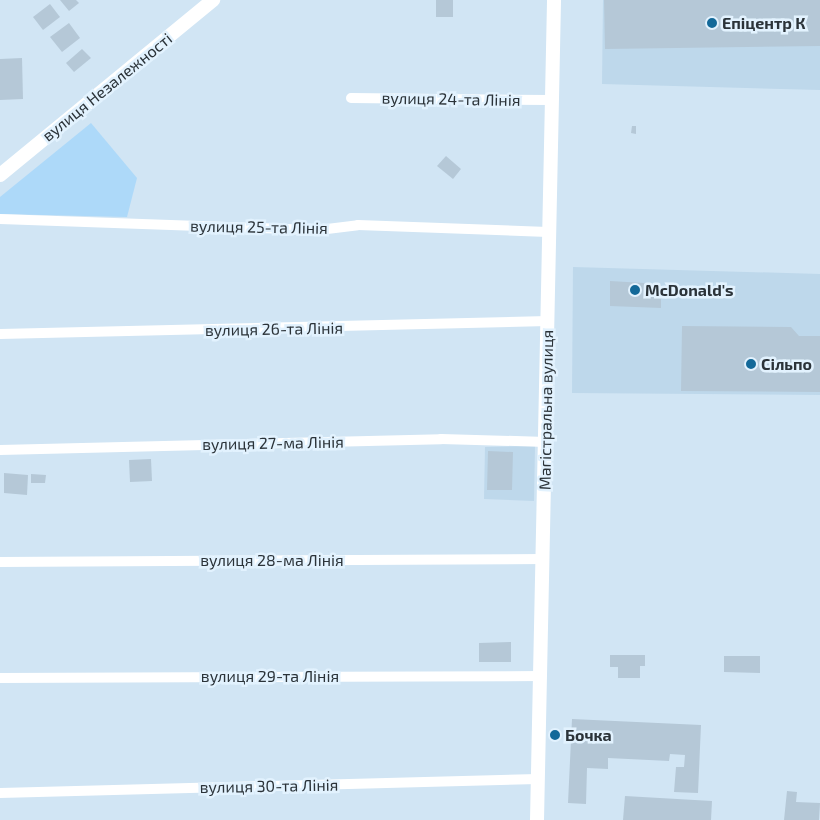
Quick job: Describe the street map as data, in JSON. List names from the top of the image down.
{
  "streets": {
    "main road": ["вулиця Незалежності", "Магістральна вулиця"],
    "street": [
      "вулиця 24-та Лінія",
      "вулиця 25-та Лінія",
      "вулиця 26-та Лінія",
      "вулиця 27-ма Лінія",
      "вулиця 28-ма Лінія",
      "вулиця 29-та Лінія",
      "вулиця 30-та Лінія"
    ]
  },
  "crossings": [
    ["вулиця 24-та Лінія", "Магістральна вулиця"],
    ["вулиця 25-та Лінія", "Магістральна вулиця"],
    ["вулиця 26-та Лінія", "Магістральна вулиця"],
    ["Магістральна вулиця", "вулиця 27-ма Лінія"],
    ["Магістральна вулиця", "вулиця 28-ма Лінія"],
    ["Магістральна вулиця", "вулиця 29-та Лінія"],
    ["Магістральна вулиця", "вулиця 30-та Лінія"]
  ],
  "places": [
    "Епіцентр К",
    "McDonald's",
    "Сільпо",
    "Бочка"
  ]
}
